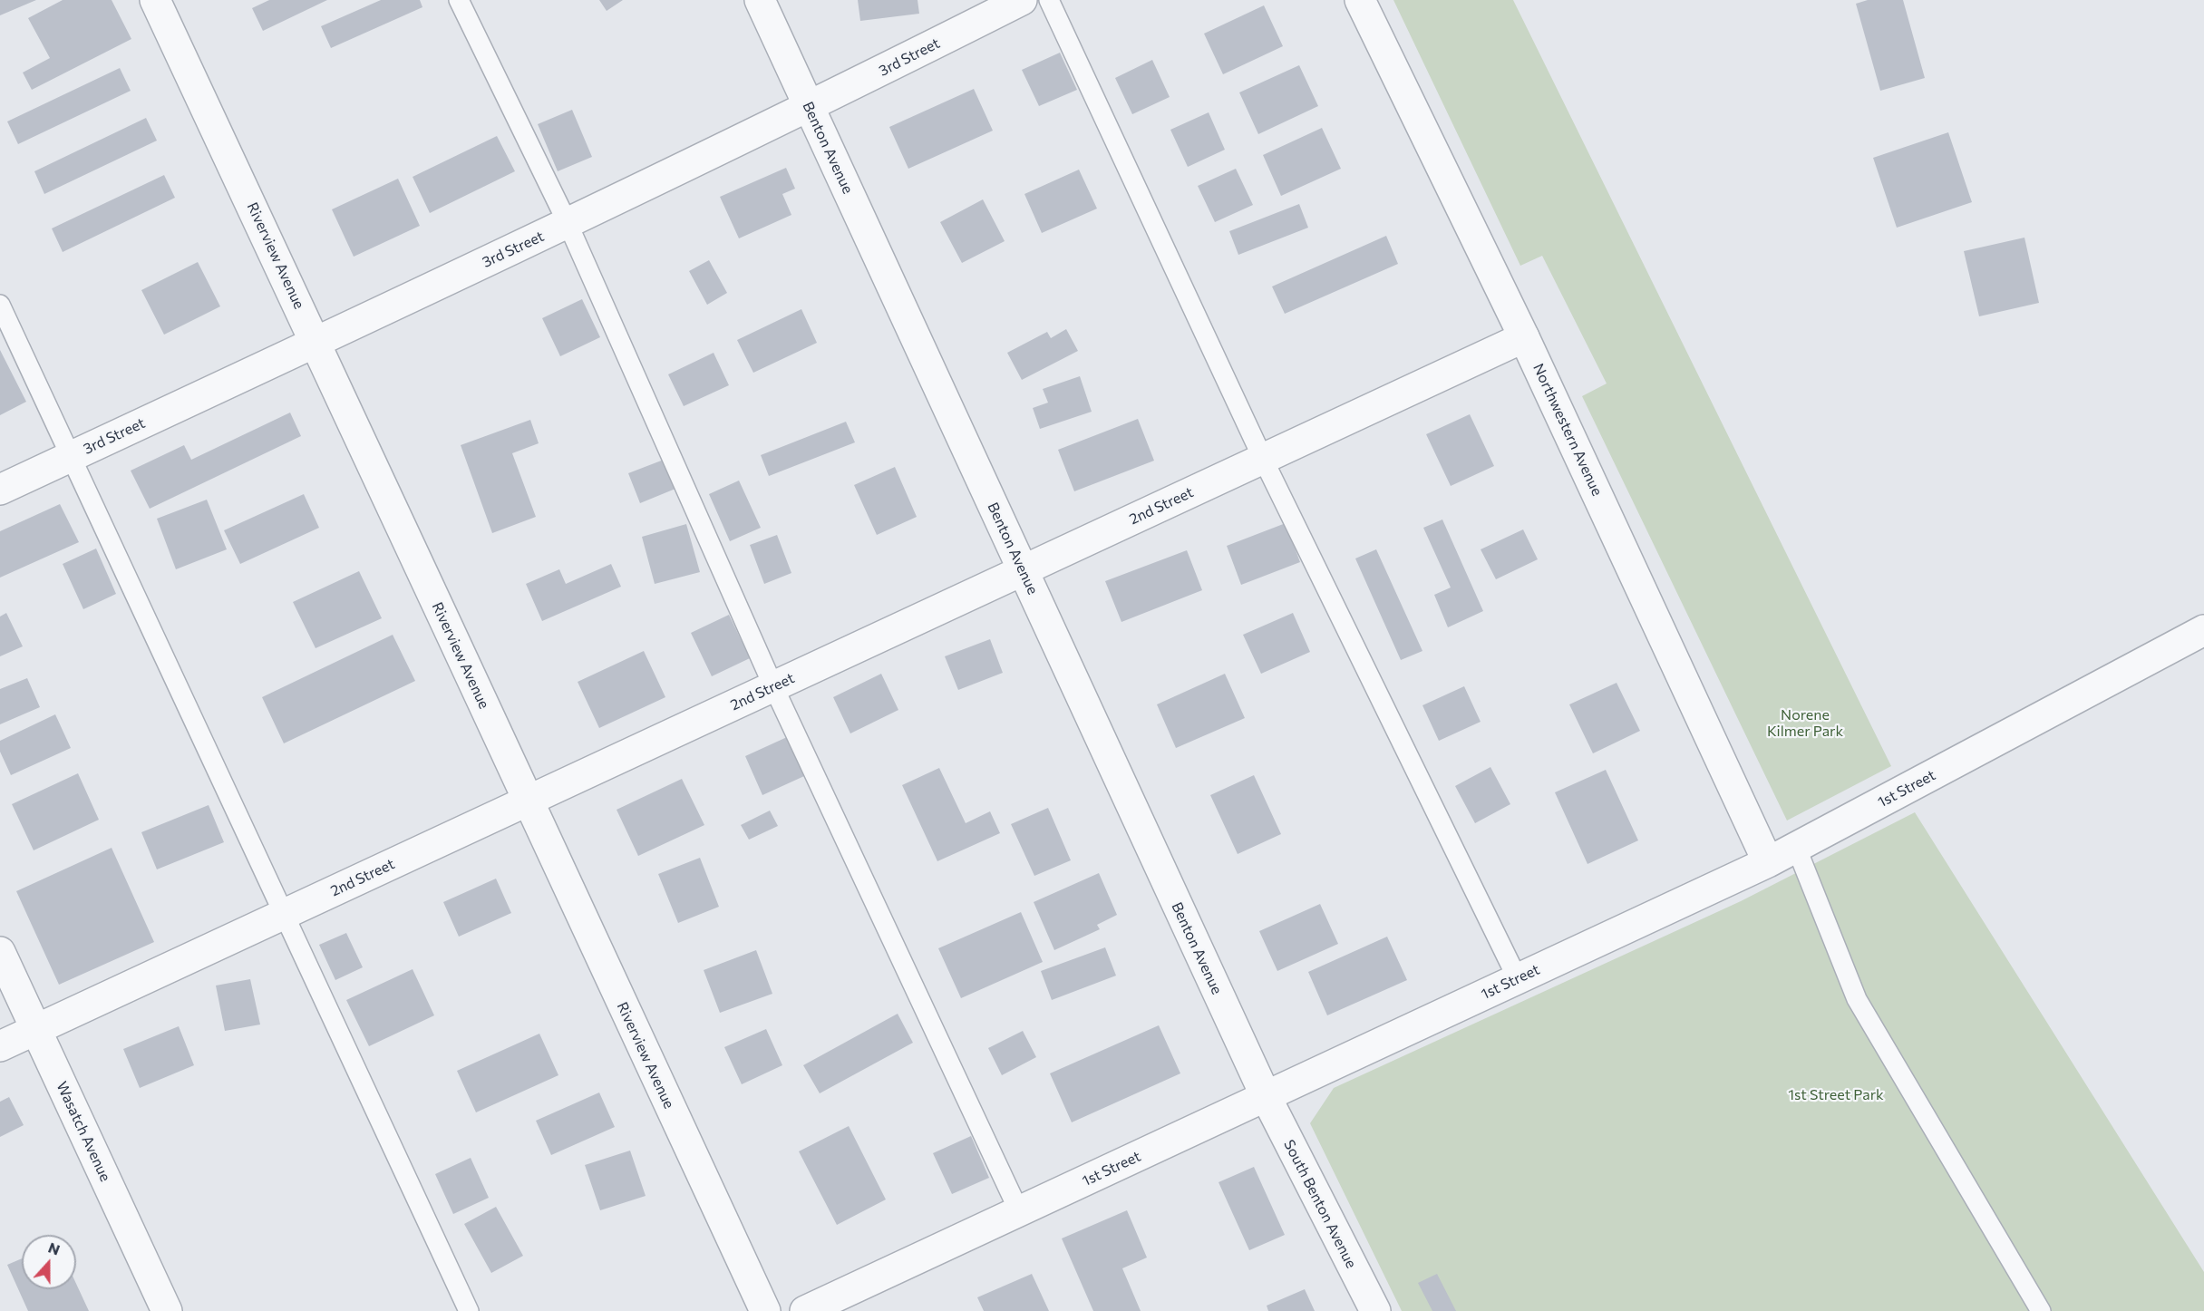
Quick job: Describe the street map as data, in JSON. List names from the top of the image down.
{
  "streets": {
    "street": [
      "3rd Street",
      "Benton Avenue",
      "Riverview Avenue",
      "Northwestern Avenue",
      "2nd Street",
      "1st Street",
      "Wasatch Avenue",
      "South Benton Avenue"
    ]
  },
  "crossings": [
    ["3rd Street", "Benton Avenue"],
    ["3rd Street", "Riverview Avenue"],
    ["Benton Avenue", "2nd Street"],
    ["Benton Avenue", "1st Street"],
    ["Benton Avenue", "South Benton Avenue"],
    ["Riverview Avenue", "2nd Street"],
    ["Northwestern Avenue", "2nd Street"],
    ["Northwestern Avenue", "1st Street"],
    ["2nd Street", "Wasatch Avenue"],
    ["1st Street", "South Benton Avenue"]
  ],
  "parks": ["Norene Kilmer Park", "1st Street Park"],
  "north": "top"
}
